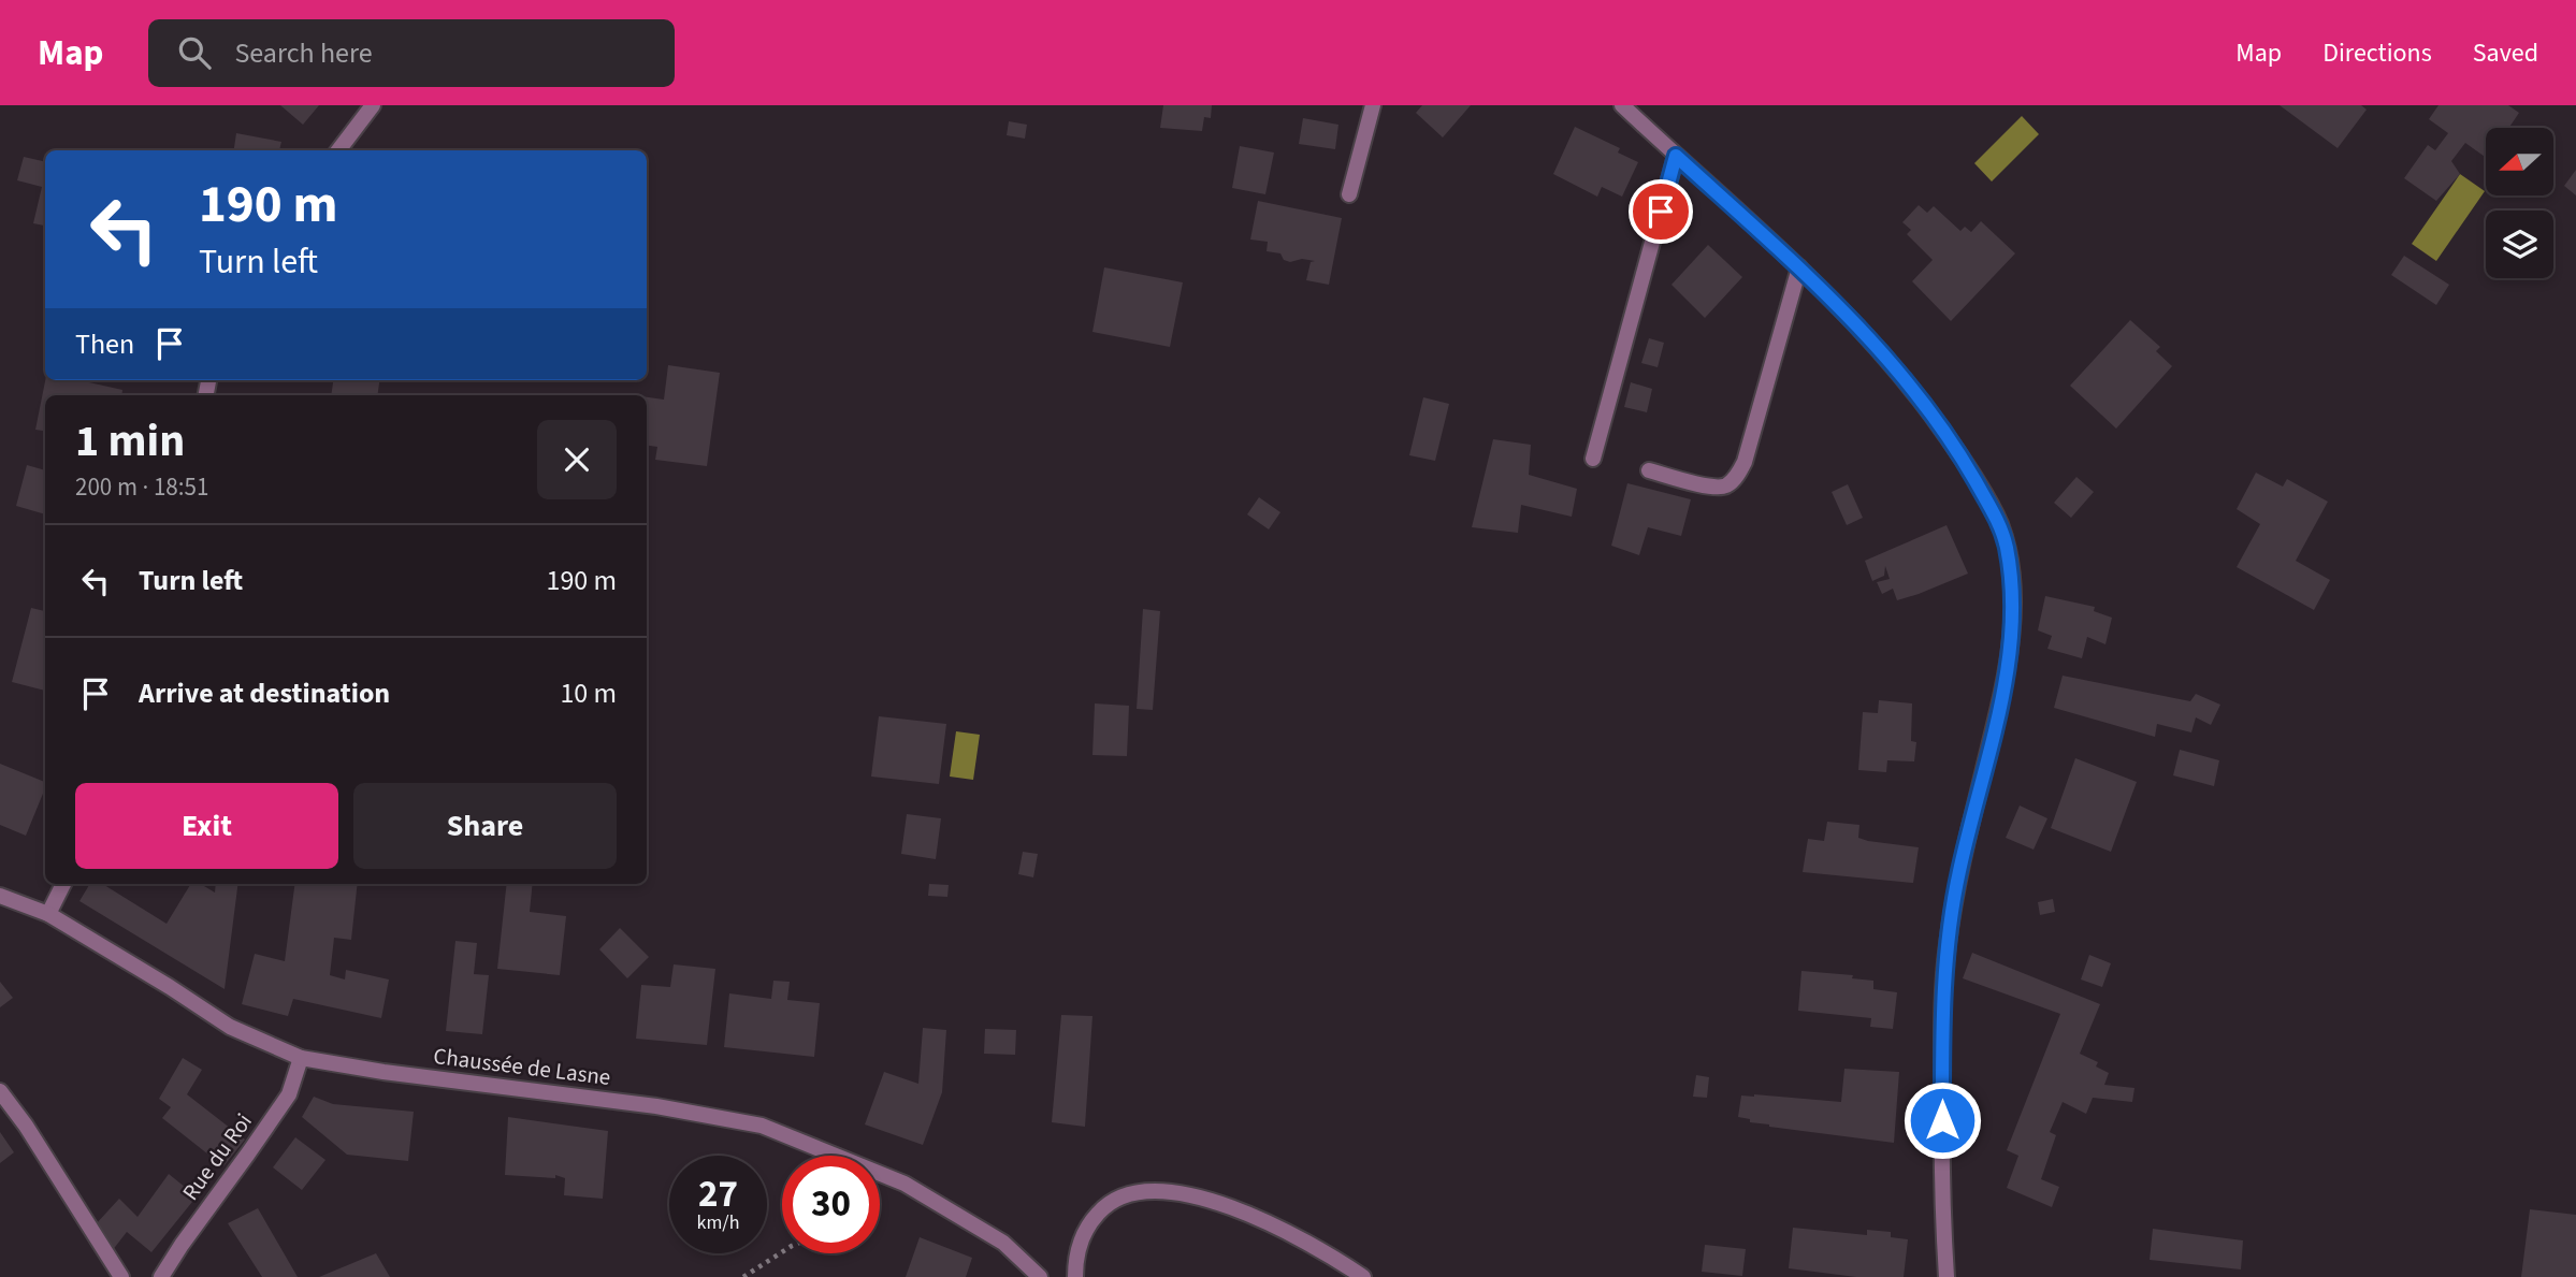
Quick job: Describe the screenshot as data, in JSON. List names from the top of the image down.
{
  "streets": {
    "street": ["Chaussée de Lasne", "Rue du Roi"]
  },
  "crossings": [
    ["Chaussée de Lasne", "Rue du Roi"]
  ],
  "north": "left",
  "page": {
    "header": "Map",
    "search": "Search here",
    "nav": ["Map", "Directions", "Saved"],
    "turn": ["190 m", "Turn left"],
    "then": "Then",
    "heading": ["1 min", "200 m · 18:51"],
    "list": [
      {
        "name": "Turn left",
        "value": "190 m"
      },
      {
        "name": "Arrive at destination",
        "value": "10 m"
      }
    ],
    "buttons": ["Exit", "Share"],
    "speed": "27 km/h",
    "limit": "30"
  }
}
